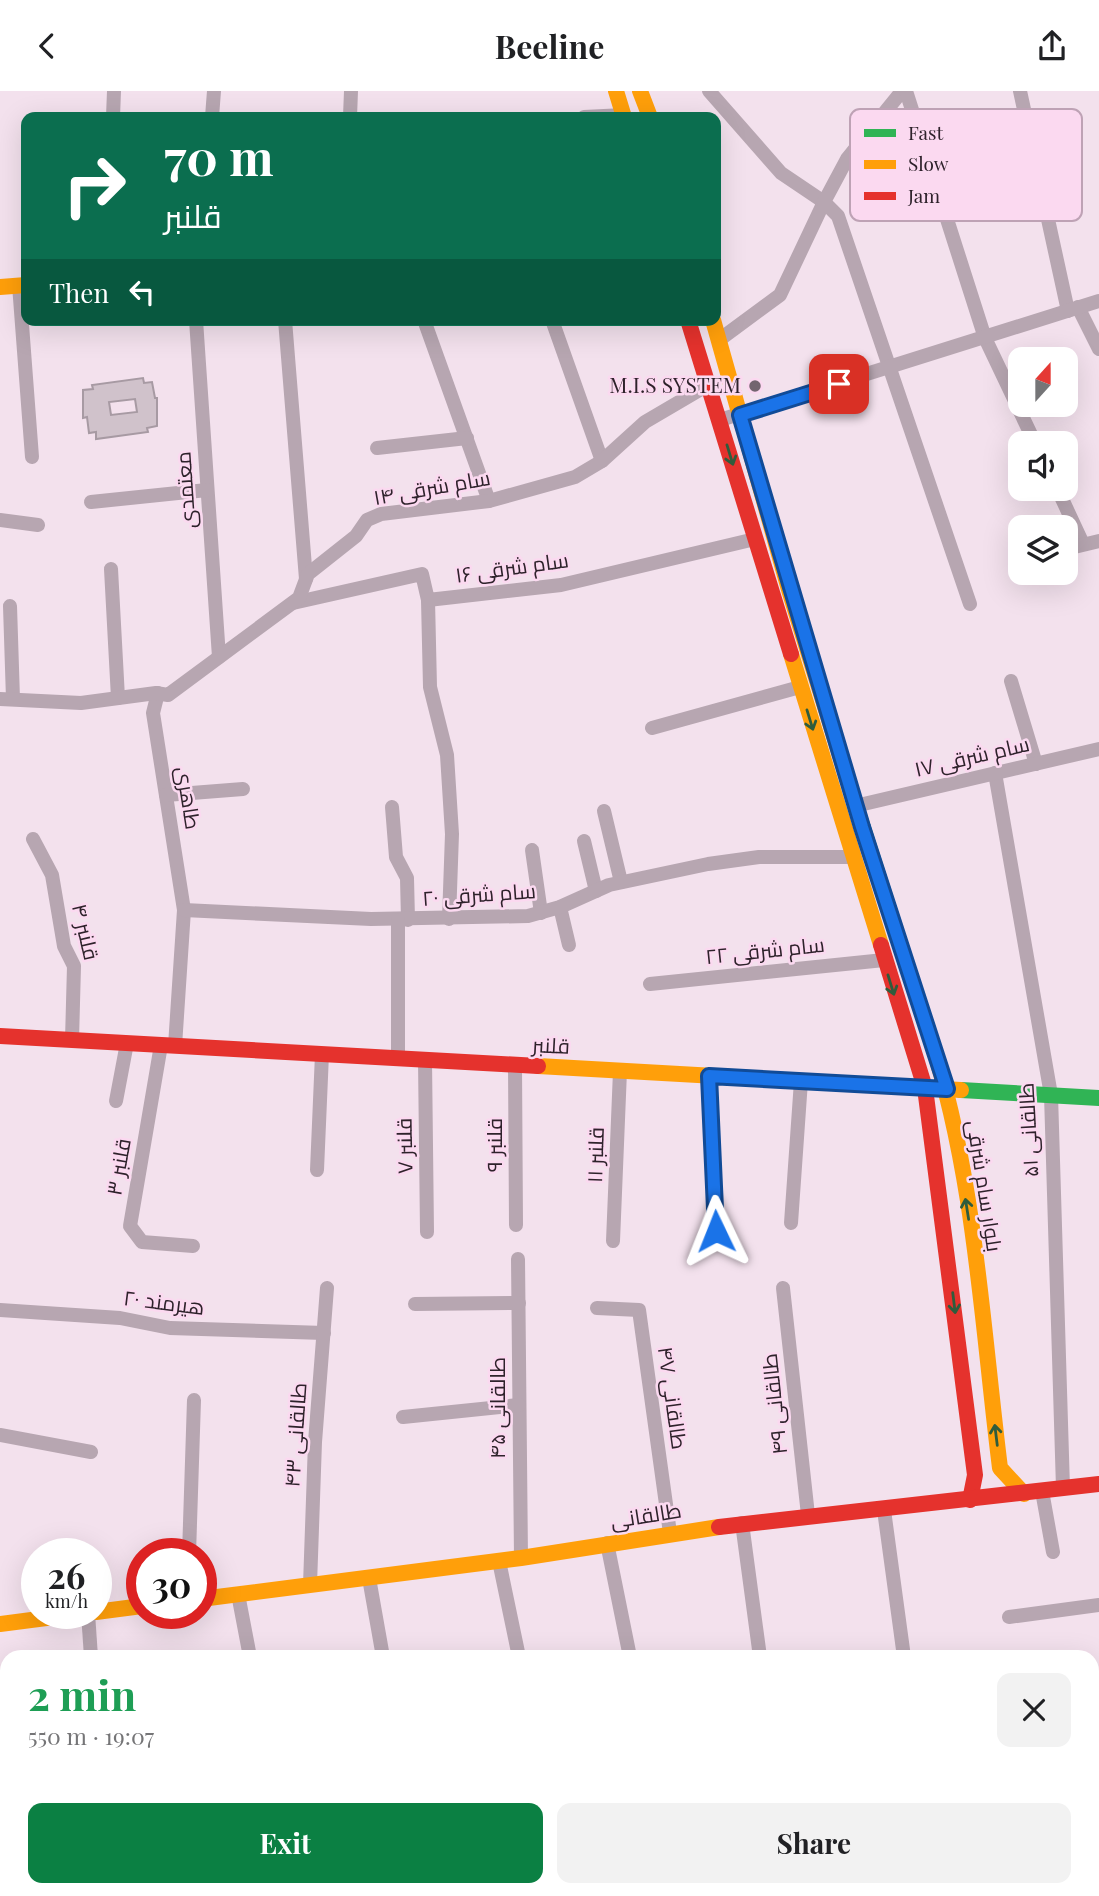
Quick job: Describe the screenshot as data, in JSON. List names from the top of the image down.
{
  "streets": {
    "street": [
      "سام شرقی ۱۴",
      "معتمدی",
      "سام شرقی ۱۶",
      "سام شرقی ۱۷",
      "طاهری",
      "سام شرقی ۲۰",
      "قلنبر ۴",
      "سام شرقی ۲۲",
      "قلنبر",
      "طالقانی ۵۱",
      "قلنبر ۹",
      "قلنبر ۷",
      "قلنبر ۱۱",
      "قلنبر ۳",
      "بلوار سام شرقی",
      "هیرمند ۲۰",
      "طالقانی ۴۷",
      "طالقانی ۴۹",
      "طالقانی ۴۵",
      "طالقانی ۴۳",
      "طالقانی"
    ]
  },
  "crossings": [
    ["سام شرقی ۱۴", "معتمدی"],
    ["سام شرقی ۱۴", "سام شرقی ۱۶"],
    ["سام شرقی ۱۴", "طاهری"],
    ["سام شرقی ۱۴", "بلوار سام شرقی"],
    ["سام شرقی ۱۶", "بلوار سام شرقی"],
    ["سام شرقی ۱۷", "طالقانی ۵۱"],
    ["سام شرقی ۱۷", "بلوار سام شرقی"],
    ["طاهری", "سام شرقی ۲۰"],
    ["طاهری", "قلنبر"],
    ["طاهری", "قلنبر ۳"],
    ["سام شرقی ۲۰", "بلوار سام شرقی"],
    ["قلنبر ۴", "قلنبر"],
    ["سام شرقی ۲۲", "بلوار سام شرقی"],
    ["قلنبر", "طالقانی ۵۱"],
    ["قلنبر", "قلنبر ۹"],
    ["قلنبر", "قلنبر ۷"],
    ["قلنبر", "قلنبر ۱۱"],
    ["قلنبر", "قلنبر ۳"],
    ["قلنبر", "بلوار سام شرقی"],
    ["طالقانی ۵۱", "طالقانی"],
    ["بلوار سام شرقی", "طالقانی"],
    ["هیرمند ۲۰", "طالقانی ۴۳"],
    ["طالقانی ۴۷", "طالقانی"],
    ["طالقانی ۴۹", "طالقانی"],
    ["طالقانی ۴۵", "طالقانی"],
    ["طالقانی ۴۳", "طالقانی"]
  ],
  "places": ["M.I.S SYSTEM"],
  "legend": ["Fast", "Slow", "Jam"],
  "north": "top",
  "page": {
    "header": "Beeline",
    "turn": ["70 m", "قلنبر"],
    "then": "Then",
    "speed": "26 km/h",
    "limit": "30",
    "heading": ["2 min", "550 m · 19:07"],
    "buttons": ["Exit", "Share"]
  }
}
